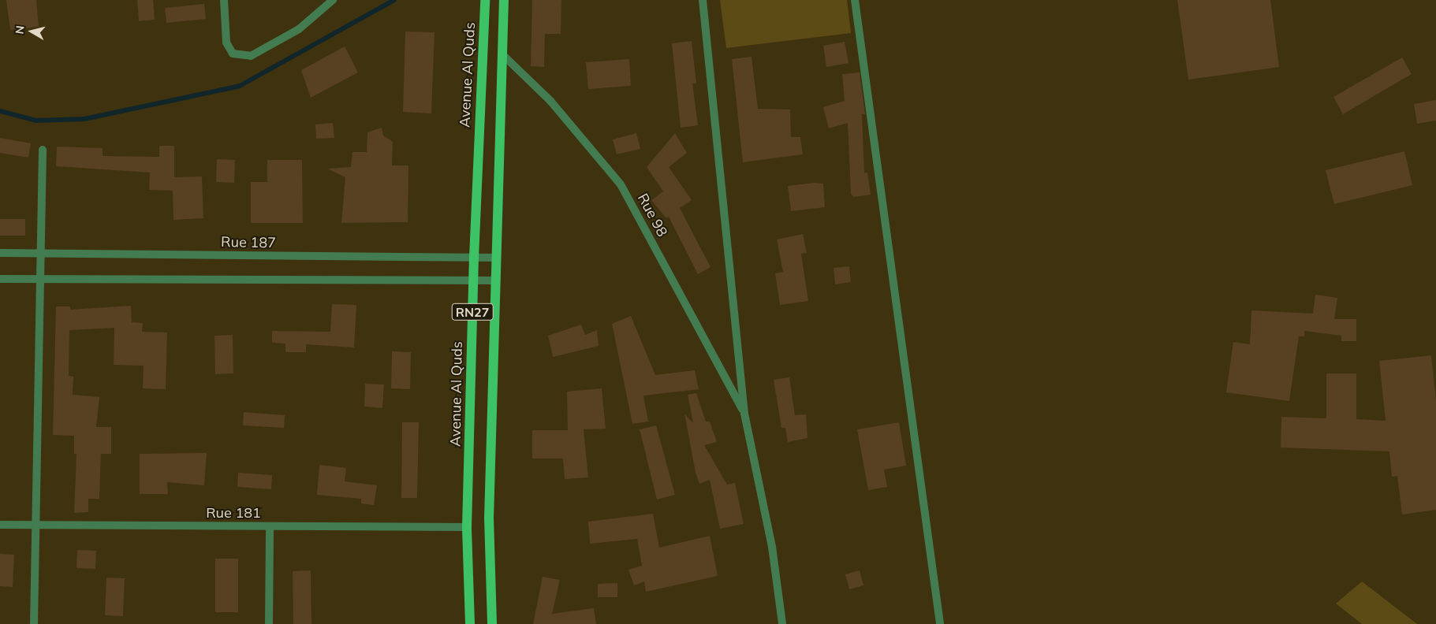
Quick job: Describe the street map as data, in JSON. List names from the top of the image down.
{
  "streets": {
    "main road": ["Avenue Al Quds", "RN27"],
    "street": ["Rue 98", "Rue 187", "Rue 181"]
  },
  "crossings": [
    ["Avenue Al Quds", "Rue 187"],
    ["Avenue Al Quds", "Rue 181"],
    ["Rue 98", "RN27"],
    ["Rue 187", "RN27"]
  ],
  "north": "left"
}
